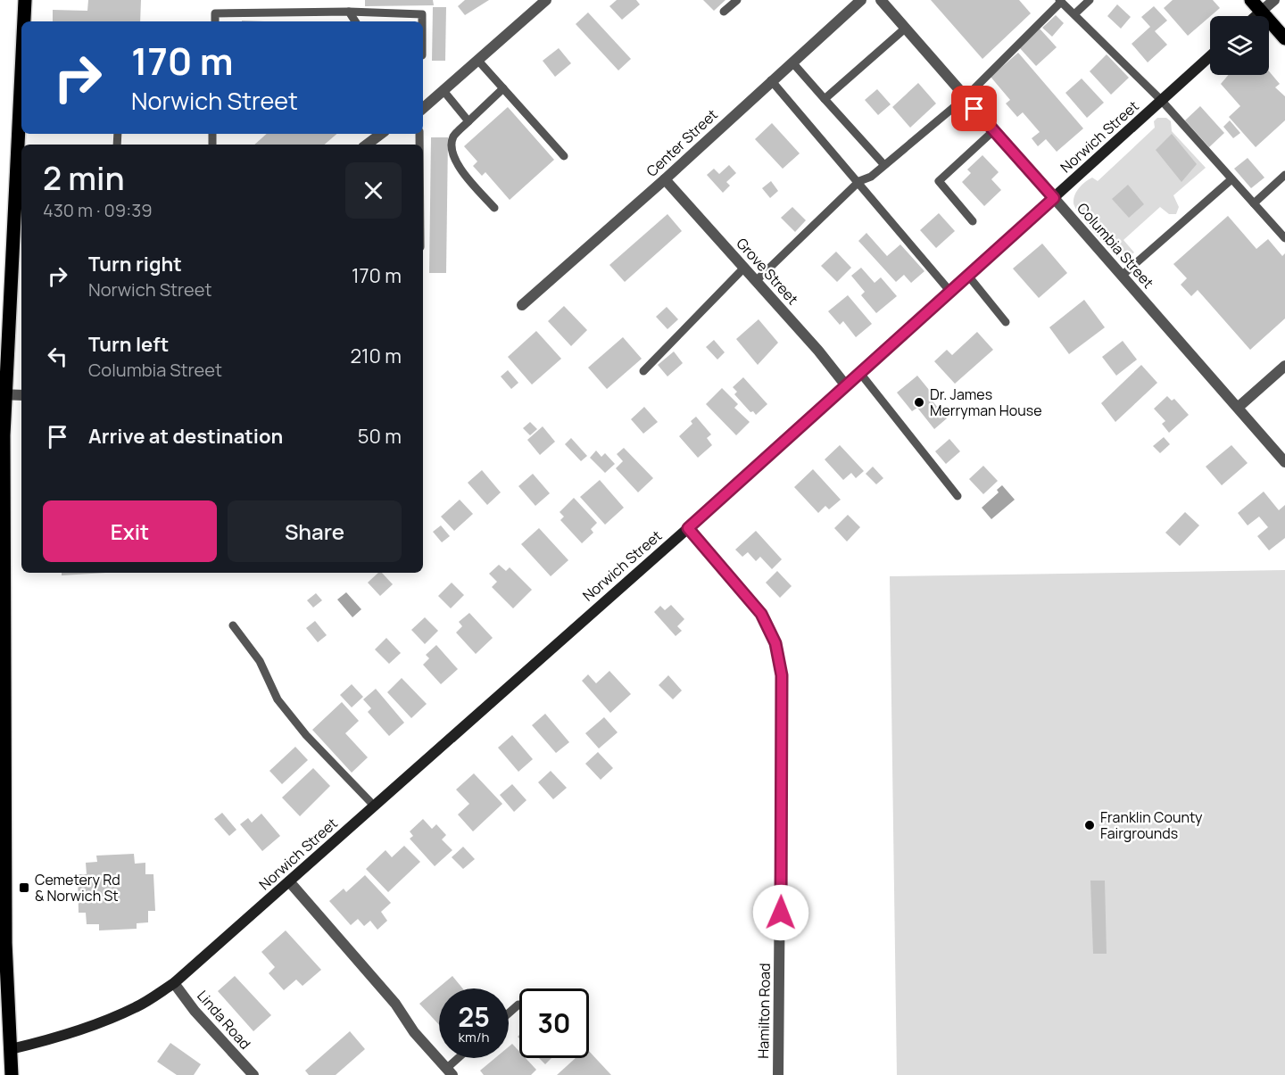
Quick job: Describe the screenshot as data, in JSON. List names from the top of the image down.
{
  "streets": {
    "main road": ["Norwich Street"],
    "street": [
      "Center Street",
      "Columbia Street",
      "Grove Street",
      "Hamilton Road",
      "Linda Road"
    ]
  },
  "crossings": [
    ["Norwich Street", "Columbia Street"],
    ["Norwich Street", "Grove Street"],
    ["Norwich Street", "Hamilton Road"],
    ["Norwich Street", "Linda Road"],
    ["Center Street", "Grove Street"]
  ],
  "places": {
    "other": ["Dr. James Merryman House", "Franklin County Fairgrounds"],
    "transit": ["Cemetery Rd & Norwich St"]
  },
  "page": {
    "turn": ["170 m", "Norwich Street"],
    "heading": ["2 min", "430 m · 09:39"],
    "list": [
      {
        "name": "Turn right",
        "note": "Norwich Street",
        "value": "170 m"
      },
      {
        "name": "Turn left",
        "note": "Columbia Street",
        "value": "210 m"
      },
      {
        "name": "Arrive at destination",
        "value": "50 m"
      }
    ],
    "buttons": ["Exit", "Share"],
    "speed": "25 km/h",
    "limit": "30"
  }
}
